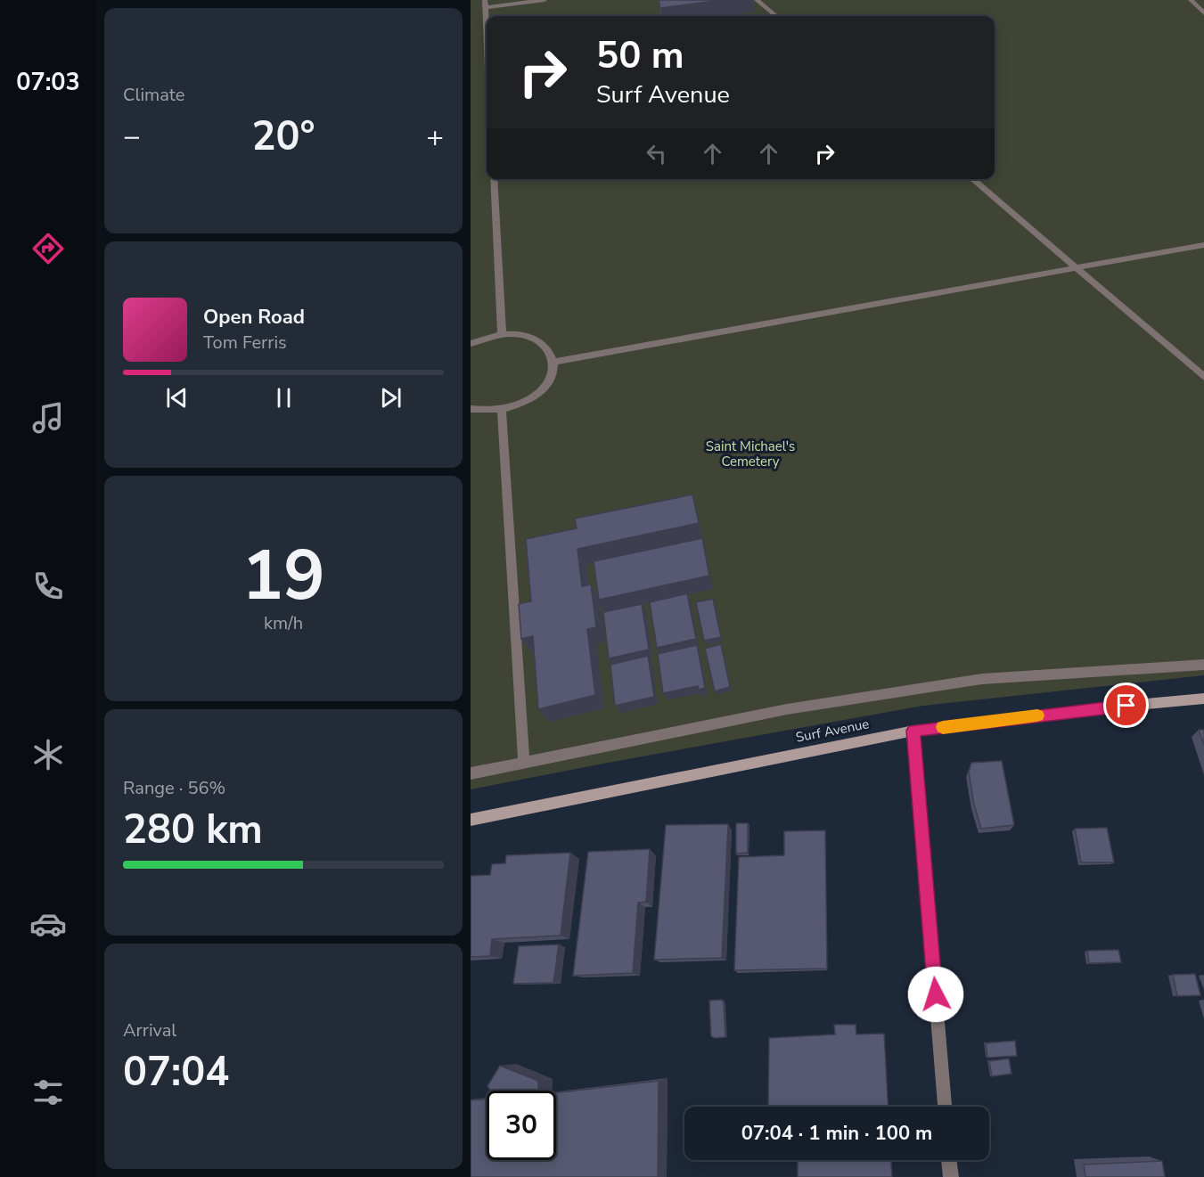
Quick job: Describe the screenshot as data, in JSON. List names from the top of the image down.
{
  "streets": {
    "street": ["Surf Avenue"]
  },
  "parks": ["Saint Michael's Cemetery"],
  "page": {
    "tabs": "07:03",
    "tile": [
      "Climate",
      ["19", "km/h"],
      ["Range · 56%", "280 km"],
      ["Arrival", "07:04"]
    ],
    "turn": ["50 m", "Surf Avenue"],
    "heat": ["−", "20°", "+"],
    "song": ["Open Road", "Tom Ferris"],
    "limit": "30",
    "trip": "07:04 · 1 min · 100 m"
  }
}
